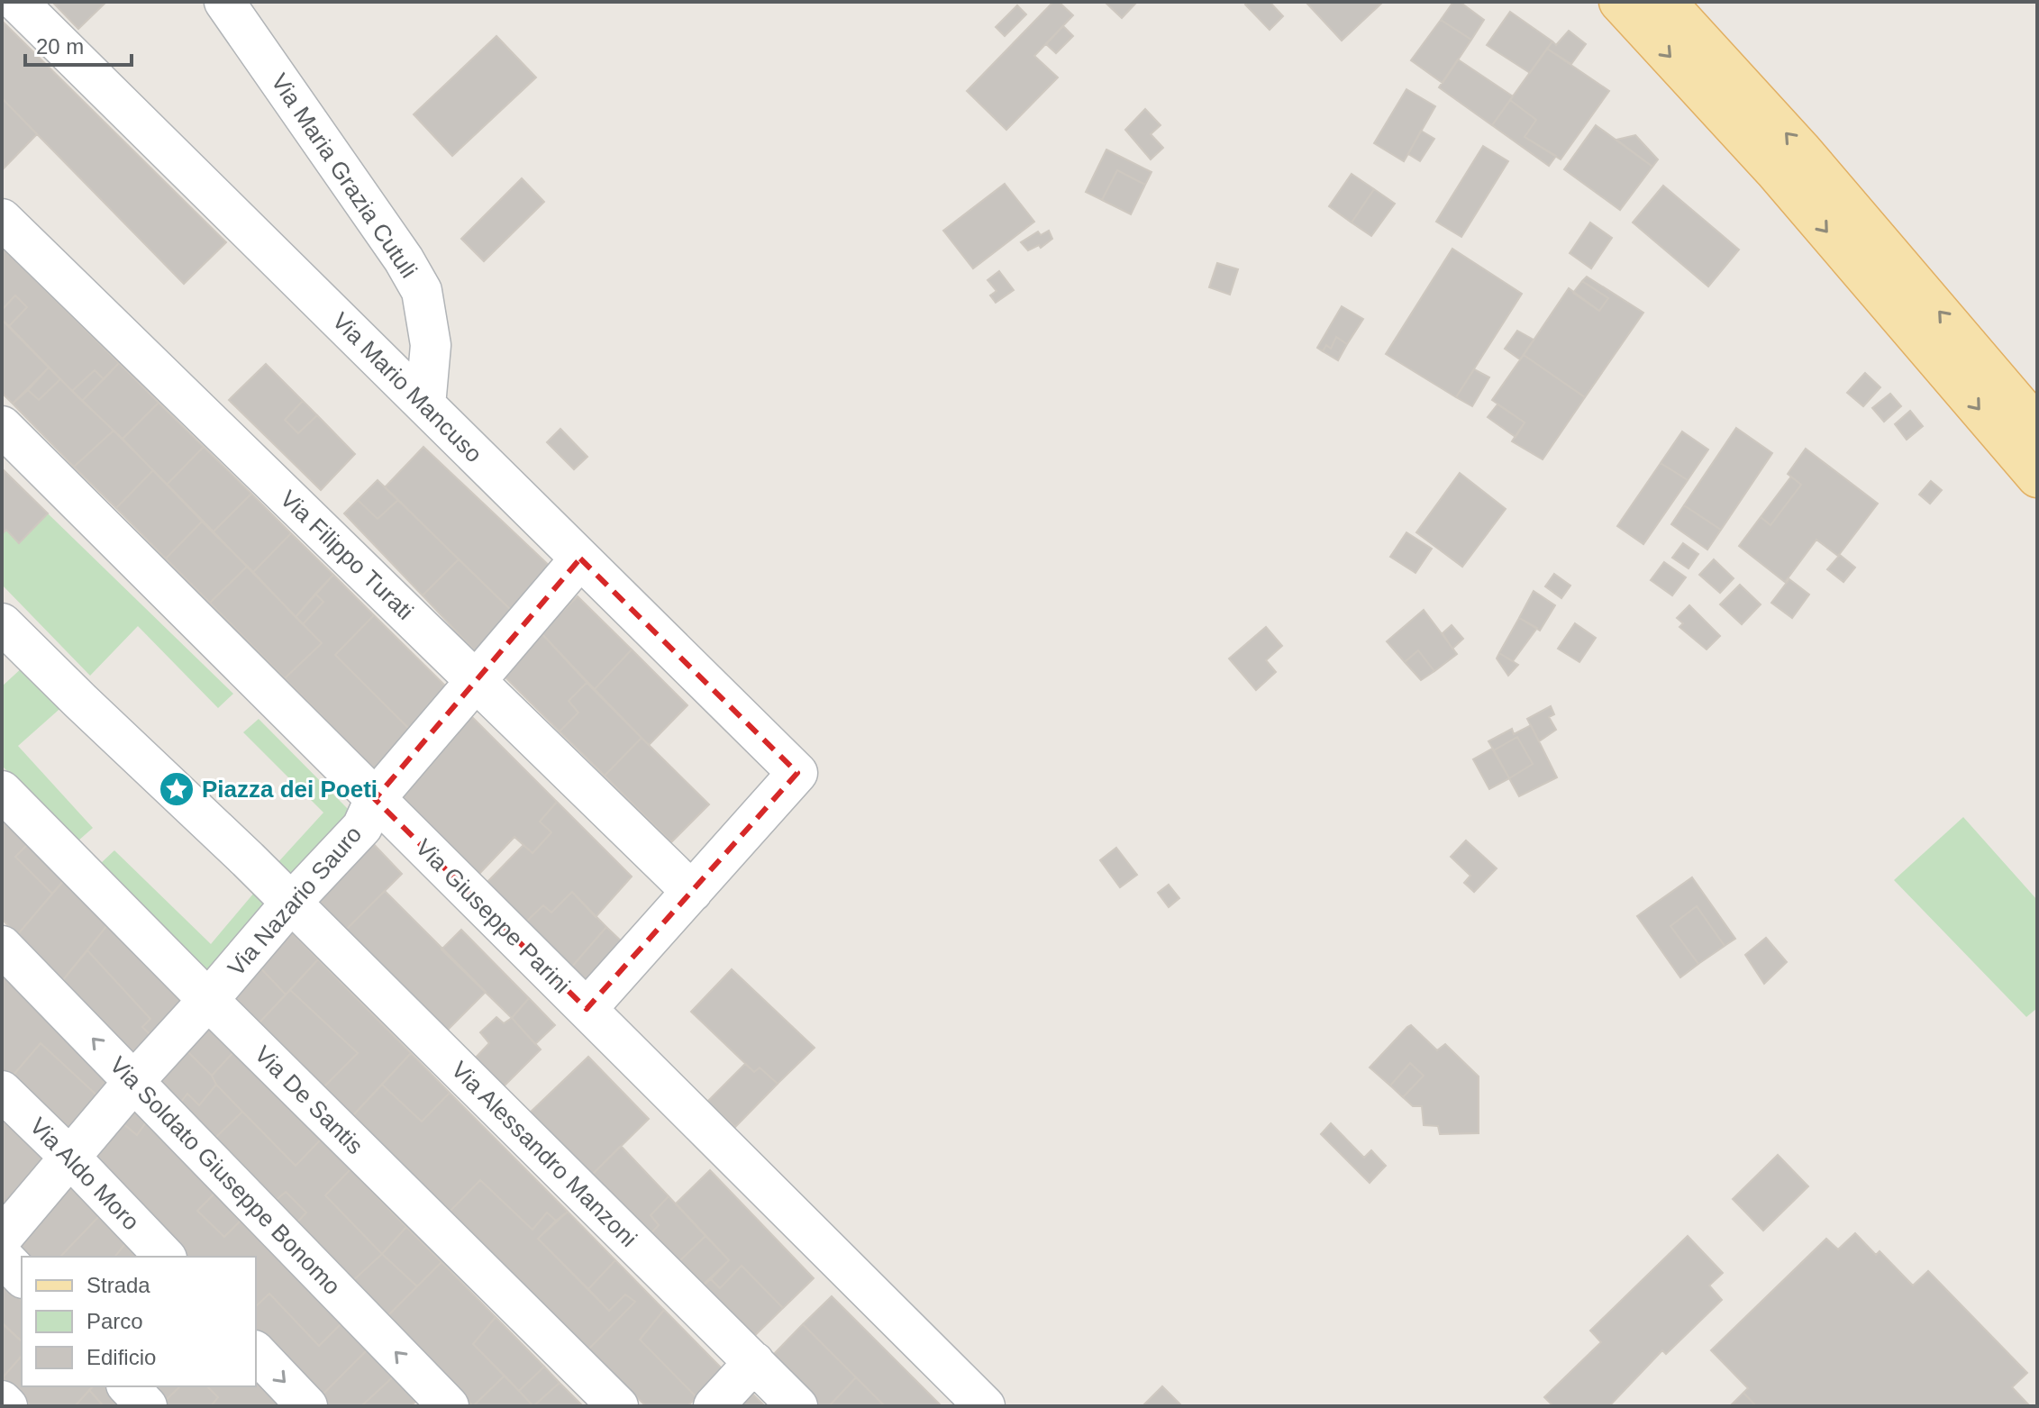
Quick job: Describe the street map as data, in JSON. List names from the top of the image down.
{
  "streets": {
    "street": [
      "Via Maria Grazia Cutuli",
      "Via Mario Mancuso",
      "Via Filippo Turati",
      "Via Nazario Sauro",
      "Via Giuseppe Parini",
      "Via De Santis",
      "Via Alessandro Manzoni",
      "Via Aldo Moro",
      "Via Soldato Giuseppe Bonomo"
    ]
  },
  "crossings": [
    ["Via Maria Grazia Cutuli", "Via Mario Mancuso"],
    ["Via Mario Mancuso", "Via Filippo Turati"],
    ["Via Mario Mancuso", "Via Nazario Sauro"],
    ["Via Filippo Turati", "Via Nazario Sauro"],
    ["Via Nazario Sauro", "Via Giuseppe Parini"],
    ["Via Nazario Sauro", "Via De Santis"],
    ["Via Nazario Sauro", "Via Alessandro Manzoni"],
    ["Via Nazario Sauro", "Via Aldo Moro"],
    ["Via Nazario Sauro", "Via Soldato Giuseppe Bonomo"]
  ],
  "places": {
    "place": ["Piazza dei Poeti"]
  },
  "legend": ["Strada", "Parco", "Edificio"],
  "scale_bar": "20 m"
}
